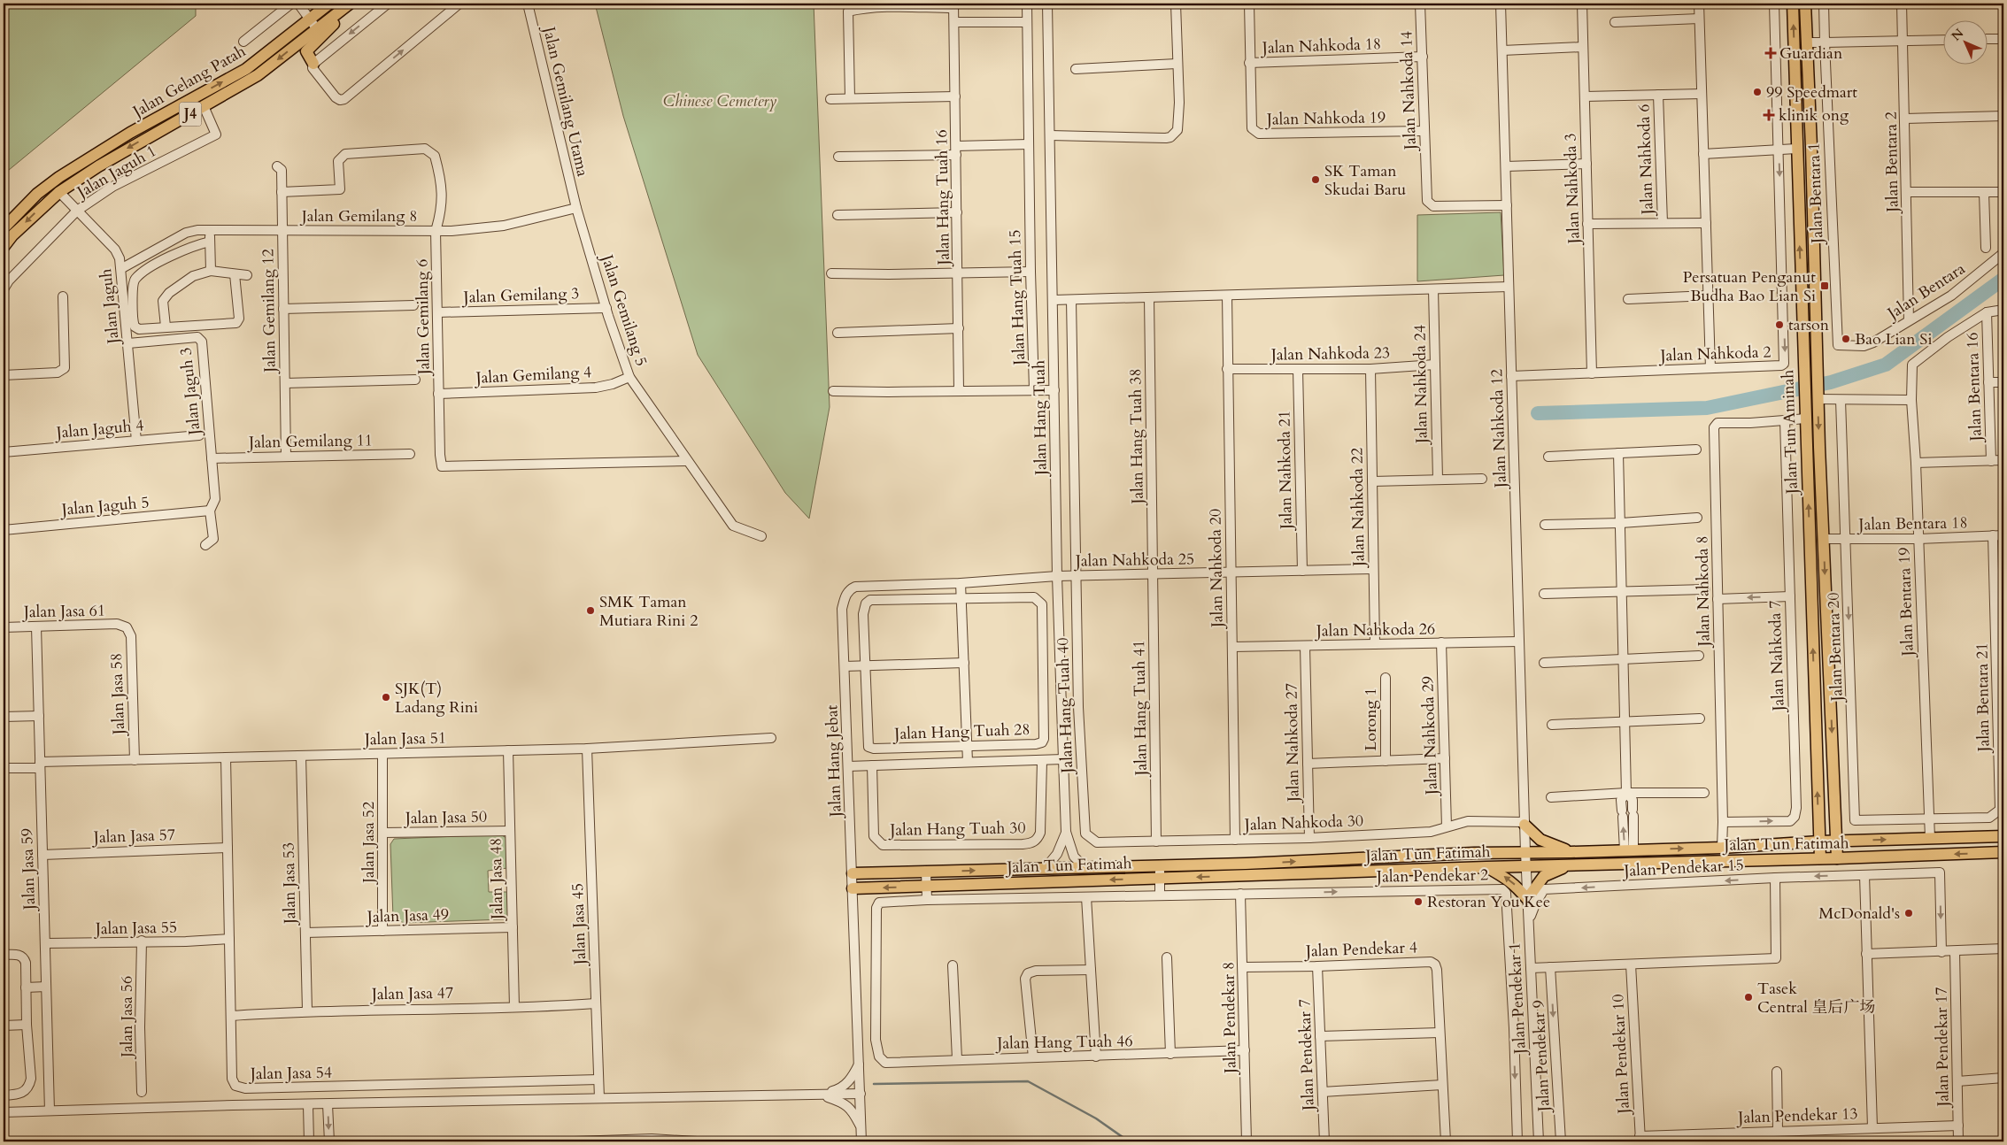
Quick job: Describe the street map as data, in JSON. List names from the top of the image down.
{
  "streets": {
    "main road": [
      "Jalan Gelang Patah",
      "J4",
      "Jalan Tun Aminah",
      "Jalan Tun Fatimah"
    ],
    "street": [
      "Jalan Nahkoda 18",
      "Jalan Nahkoda 14",
      "Jalan Gemilang Utama",
      "Jalan Nahkoda 19",
      "Jalan Nahkoda 6",
      "Jalan Bentara 2",
      "Jalan Jaguh 1",
      "Jalan Nahkoda 3",
      "Jalan Bentara 1",
      "Jalan Hang Tuah 16",
      "Jalan Gemilang 8",
      "Jalan Bentara",
      "Jalan Gemilang 3",
      "Jalan Hang Tuah 15",
      "Jalan Jaguh",
      "Jalan Gemilang 12",
      "Jalan Gemilang 5",
      "Jalan Gemilang 6",
      "Jalan Nahkoda 23",
      "Jalan Nahkoda 2",
      "Jalan Gemilang 4",
      "Jalan Nahkoda 24",
      "Jalan Bentara 16",
      "Jalan Jaguh 3",
      "Jalan Hang Tuah",
      "Jalan Nahkoda 12",
      "Jalan Jaguh 4",
      "Jalan Hang Tuah 38",
      "Jalan Gemilang 11",
      "Jalan Nahkoda 21",
      "Jalan Jaguh 5",
      "Jalan Nahkoda 22",
      "Jalan Bentara 18",
      "Jalan Nahkoda 25",
      "Jalan Nahkoda 20",
      "Jalan Nahkoda 8",
      "Jalan Bentara 19",
      "Jalan Jasa 61",
      "Jalan Nahkoda 26",
      "Jalan Bentara 20",
      "Jalan Nahkoda 7",
      "Jalan Jasa 58",
      "Jalan Bentara 21",
      "Jalan Hang Tuah 40",
      "Jalan Hang Tuah 41",
      "Lorong 1",
      "Jalan Hang Tuah 28",
      "Jalan Nahkoda 29",
      "Jalan Jasa 51",
      "Jalan Nahkoda 27",
      "Jalan Hang Jebat",
      "Jalan Jasa 50",
      "Jalan Nahkoda 30",
      "Jalan Hang Tuah 30",
      "Jalan Jasa 57",
      "Jalan Jasa 52",
      "Jalan Pendekar 15",
      "Jalan Jasa 59",
      "Jalan Pendekar 2",
      "Jalan Jasa 48",
      "Jalan Jasa 53",
      "Jalan Jasa 49",
      "Jalan Jasa 45",
      "Jalan Jasa 55",
      "Jalan Pendekar 4",
      "Jalan Jasa 47",
      "Jalan Pendekar 1",
      "Jalan Jasa 56",
      "Jalan Pendekar 8",
      "Jalan Hang Tuah 46",
      "Jalan Pendekar 17",
      "Jalan Pendekar 10",
      "Jalan Pendekar 7",
      "Jalan Pendekar 9",
      "Jalan Jasa 54",
      "Jalan Pendekar 13"
    ]
  },
  "crossings": [
    ["Jalan Nahkoda 18", "Jalan Nahkoda 14"],
    ["Jalan Nahkoda 18", "Jalan Nahkoda 19"],
    ["Jalan Gelang Patah", "J4"],
    ["Jalan Gelang Patah", "Jalan Jaguh 1"],
    ["Jalan Gelang Patah", "Jalan Jaguh"],
    ["Jalan Nahkoda 14", "Jalan Nahkoda 19"],
    ["Jalan Nahkoda 14", "Jalan Nahkoda 12"],
    ["Jalan Gemilang Utama", "Jalan Gemilang 8"],
    ["Jalan Gemilang Utama", "Jalan Gemilang 5"],
    ["J4", "Jalan Jaguh"],
    ["Jalan Bentara 2", "Jalan Bentara"],
    ["Jalan Jaguh 1", "Jalan Jaguh"],
    ["Jalan Nahkoda 3", "Jalan Nahkoda 2"],
    ["Jalan Bentara 1", "Jalan Bentara"],
    ["Jalan Gemilang 8", "Jalan Jaguh"],
    ["Jalan Gemilang 8", "Jalan Gemilang 12"],
    ["Jalan Gemilang 8", "Jalan Gemilang 5"],
    ["Jalan Gemilang 8", "Jalan Gemilang 6"],
    ["Jalan Gemilang 3", "Jalan Gemilang 5"],
    ["Jalan Gemilang 3", "Jalan Gemilang 6"],
    ["Jalan Jaguh", "Jalan Jaguh 3"],
    ["Jalan Jaguh", "Jalan Jaguh 4"],
    ["Jalan Gemilang 12", "Jalan Gemilang 6"],
    ["Jalan Gemilang 12", "Jalan Gemilang 11"],
    ["Jalan Gemilang 5", "Jalan Gemilang 6"],
    ["Jalan Gemilang 5", "Jalan Gemilang 4"],
    ["Jalan Gemilang 6", "Jalan Gemilang 4"],
    ["Jalan Nahkoda 23", "Jalan Nahkoda 24"],
    ["Jalan Nahkoda 23", "Jalan Nahkoda 21"],
    ["Jalan Nahkoda 23", "Jalan Nahkoda 22"],
    ["Jalan Nahkoda 23", "Jalan Nahkoda 20"],
    ["Jalan Nahkoda 2", "Jalan Nahkoda 12"],
    ["Jalan Bentara 16", "Jalan Bentara 19"],
    ["Jalan Jaguh 3", "Jalan Gemilang 11"],
    ["Jalan Jaguh 3", "Jalan Jaguh 5"],
    ["Jalan Hang Tuah", "Jalan Nahkoda 25"],
    ["Jalan Hang Tuah", "Jalan Hang Jebat"],
    ["Jalan Hang Tuah", "Jalan Tun Fatimah"],
    ["Jalan Nahkoda 12", "Jalan Nahkoda 26"],
    ["Jalan Nahkoda 12", "Jalan Nahkoda 30"],
    ["Jalan Nahkoda 12", "Jalan Tun Fatimah"],
    ["Jalan Nahkoda 12", "Jalan Pendekar 1"],
    ["Jalan Tun Aminah", "Jalan Bentara 18"],
    ["Jalan Tun Aminah", "Jalan Nahkoda 8"],
    ["Jalan Tun Aminah", "Jalan Tun Fatimah"],
    ["Jalan Hang Tuah 38", "Jalan Nahkoda 25"],
    ["Jalan Hang Tuah 38", "Jalan Hang Tuah 41"],
    ["Jalan Nahkoda 21", "Jalan Nahkoda 25"],
    ["Jalan Nahkoda 22", "Jalan Nahkoda 25"],
    ["Jalan Nahkoda 22", "Jalan Nahkoda 26"],
    ["Jalan Bentara 18", "Jalan Bentara 19"],
    ["Jalan Bentara 18", "Jalan Bentara 20"],
    ["Jalan Bentara 18", "Jalan Bentara 21"],
    ["Jalan Nahkoda 25", "Jalan Nahkoda 20"],
    ["Jalan Nahkoda 25", "Jalan Hang Tuah 40"],
    ["Jalan Nahkoda 25", "Jalan Hang Tuah 41"],
    ["Jalan Nahkoda 25", "Jalan Hang Jebat"],
    ["Jalan Nahkoda 20", "Jalan Nahkoda 26"],
    ["Jalan Nahkoda 20", "Jalan Nahkoda 30"],
    ["Jalan Nahkoda 8", "Jalan Nahkoda 7"],
    ["Jalan Nahkoda 8", "Jalan Tun Fatimah"],
    ["Jalan Bentara 19", "Jalan Bentara 20"],
    ["Jalan Bentara 19", "Jalan Bentara 21"],
    ["Jalan Bentara 19", "Jalan Tun Fatimah"],
    ["Jalan Jasa 61", "Jalan Jasa 58"],
    ["Jalan Jasa 61", "Jalan Jasa 59"],
    ["Jalan Nahkoda 26", "Jalan Nahkoda 29"],
    ["Jalan Nahkoda 26", "Jalan Nahkoda 27"],
    ["Jalan Bentara 20", "Jalan Bentara 21"],
    ["Jalan Jasa 58", "Jalan Jasa 51"],
    ["Jalan Hang Tuah 40", "Jalan Nahkoda 30"],
    ["Jalan Hang Tuah 41", "Jalan Nahkoda 30"],
    ["Jalan Nahkoda 29", "Jalan Nahkoda 30"],
    ["Jalan Jasa 51", "Jalan Jasa 52"],
    ["Jalan Jasa 51", "Jalan Jasa 59"],
    ["Jalan Jasa 51", "Jalan Jasa 48"],
    ["Jalan Jasa 51", "Jalan Jasa 53"],
    ["Jalan Jasa 51", "Jalan Jasa 45"],
    ["Jalan Jasa 51", "Jalan Jasa 54"],
    ["Jalan Nahkoda 27", "Jalan Nahkoda 30"],
    ["Jalan Hang Jebat", "Jalan Tun Fatimah"],
    ["Jalan Jasa 50", "Jalan Jasa 52"],
    ["Jalan Jasa 50", "Jalan Jasa 48"],
    ["Jalan Jasa 57", "Jalan Jasa 59"],
    ["Jalan Jasa 57", "Jalan Jasa 54"],
    ["Jalan Jasa 52", "Jalan Jasa 49"],
    ["Jalan Tun Fatimah", "Jalan Pendekar 1"],
    ["Jalan Pendekar 15", "Jalan Pendekar 1"],
    ["Jalan Jasa 59", "Jalan Jasa 55"],
    ["Jalan Pendekar 2", "Jalan Pendekar 8"],
    ["Jalan Jasa 48", "Jalan Jasa 49"],
    ["Jalan Jasa 48", "Jalan Jasa 47"],
    ["Jalan Jasa 53", "Jalan Jasa 49"],
    ["Jalan Jasa 53", "Jalan Jasa 47"],
    ["Jalan Jasa 45", "Jalan Jasa 47"],
    ["Jalan Jasa 45", "Jalan Jasa 54"],
    ["Jalan Jasa 55", "Jalan Jasa 56"],
    ["Jalan Jasa 55", "Jalan Jasa 54"],
    ["Jalan Pendekar 4", "Jalan Pendekar 8"],
    ["Jalan Pendekar 4", "Jalan Pendekar 7"],
    ["Jalan Jasa 47", "Jalan Jasa 54"],
    ["Jalan Pendekar 8", "Jalan Hang Tuah 46"],
    ["Jalan Pendekar 17", "Jalan Pendekar 13"],
    ["Jalan Pendekar 10", "Jalan Pendekar 13"]
  ],
  "one_way": ["Jalan Bentara 20", "Jalan Pendekar 9"],
  "parks": ["Chinese Cemetery"],
  "places": {
    "health": ["Guardian", "klinik ong"],
    "other": [
      "99 Speedmart",
      "SK Taman Skudai Baru",
      "tarson",
      "Bao Lian Si",
      "SMK Taman Mutiara Rini 2",
      "SJK(T) Ladang Rini",
      "Restoran You Kee",
      "McDonald's",
      "Tasek Central 皇后广场"
    ],
    "transit": ["Persatuan Penganut Budha Bao Lian Si"]
  },
  "north": "top left"
}
